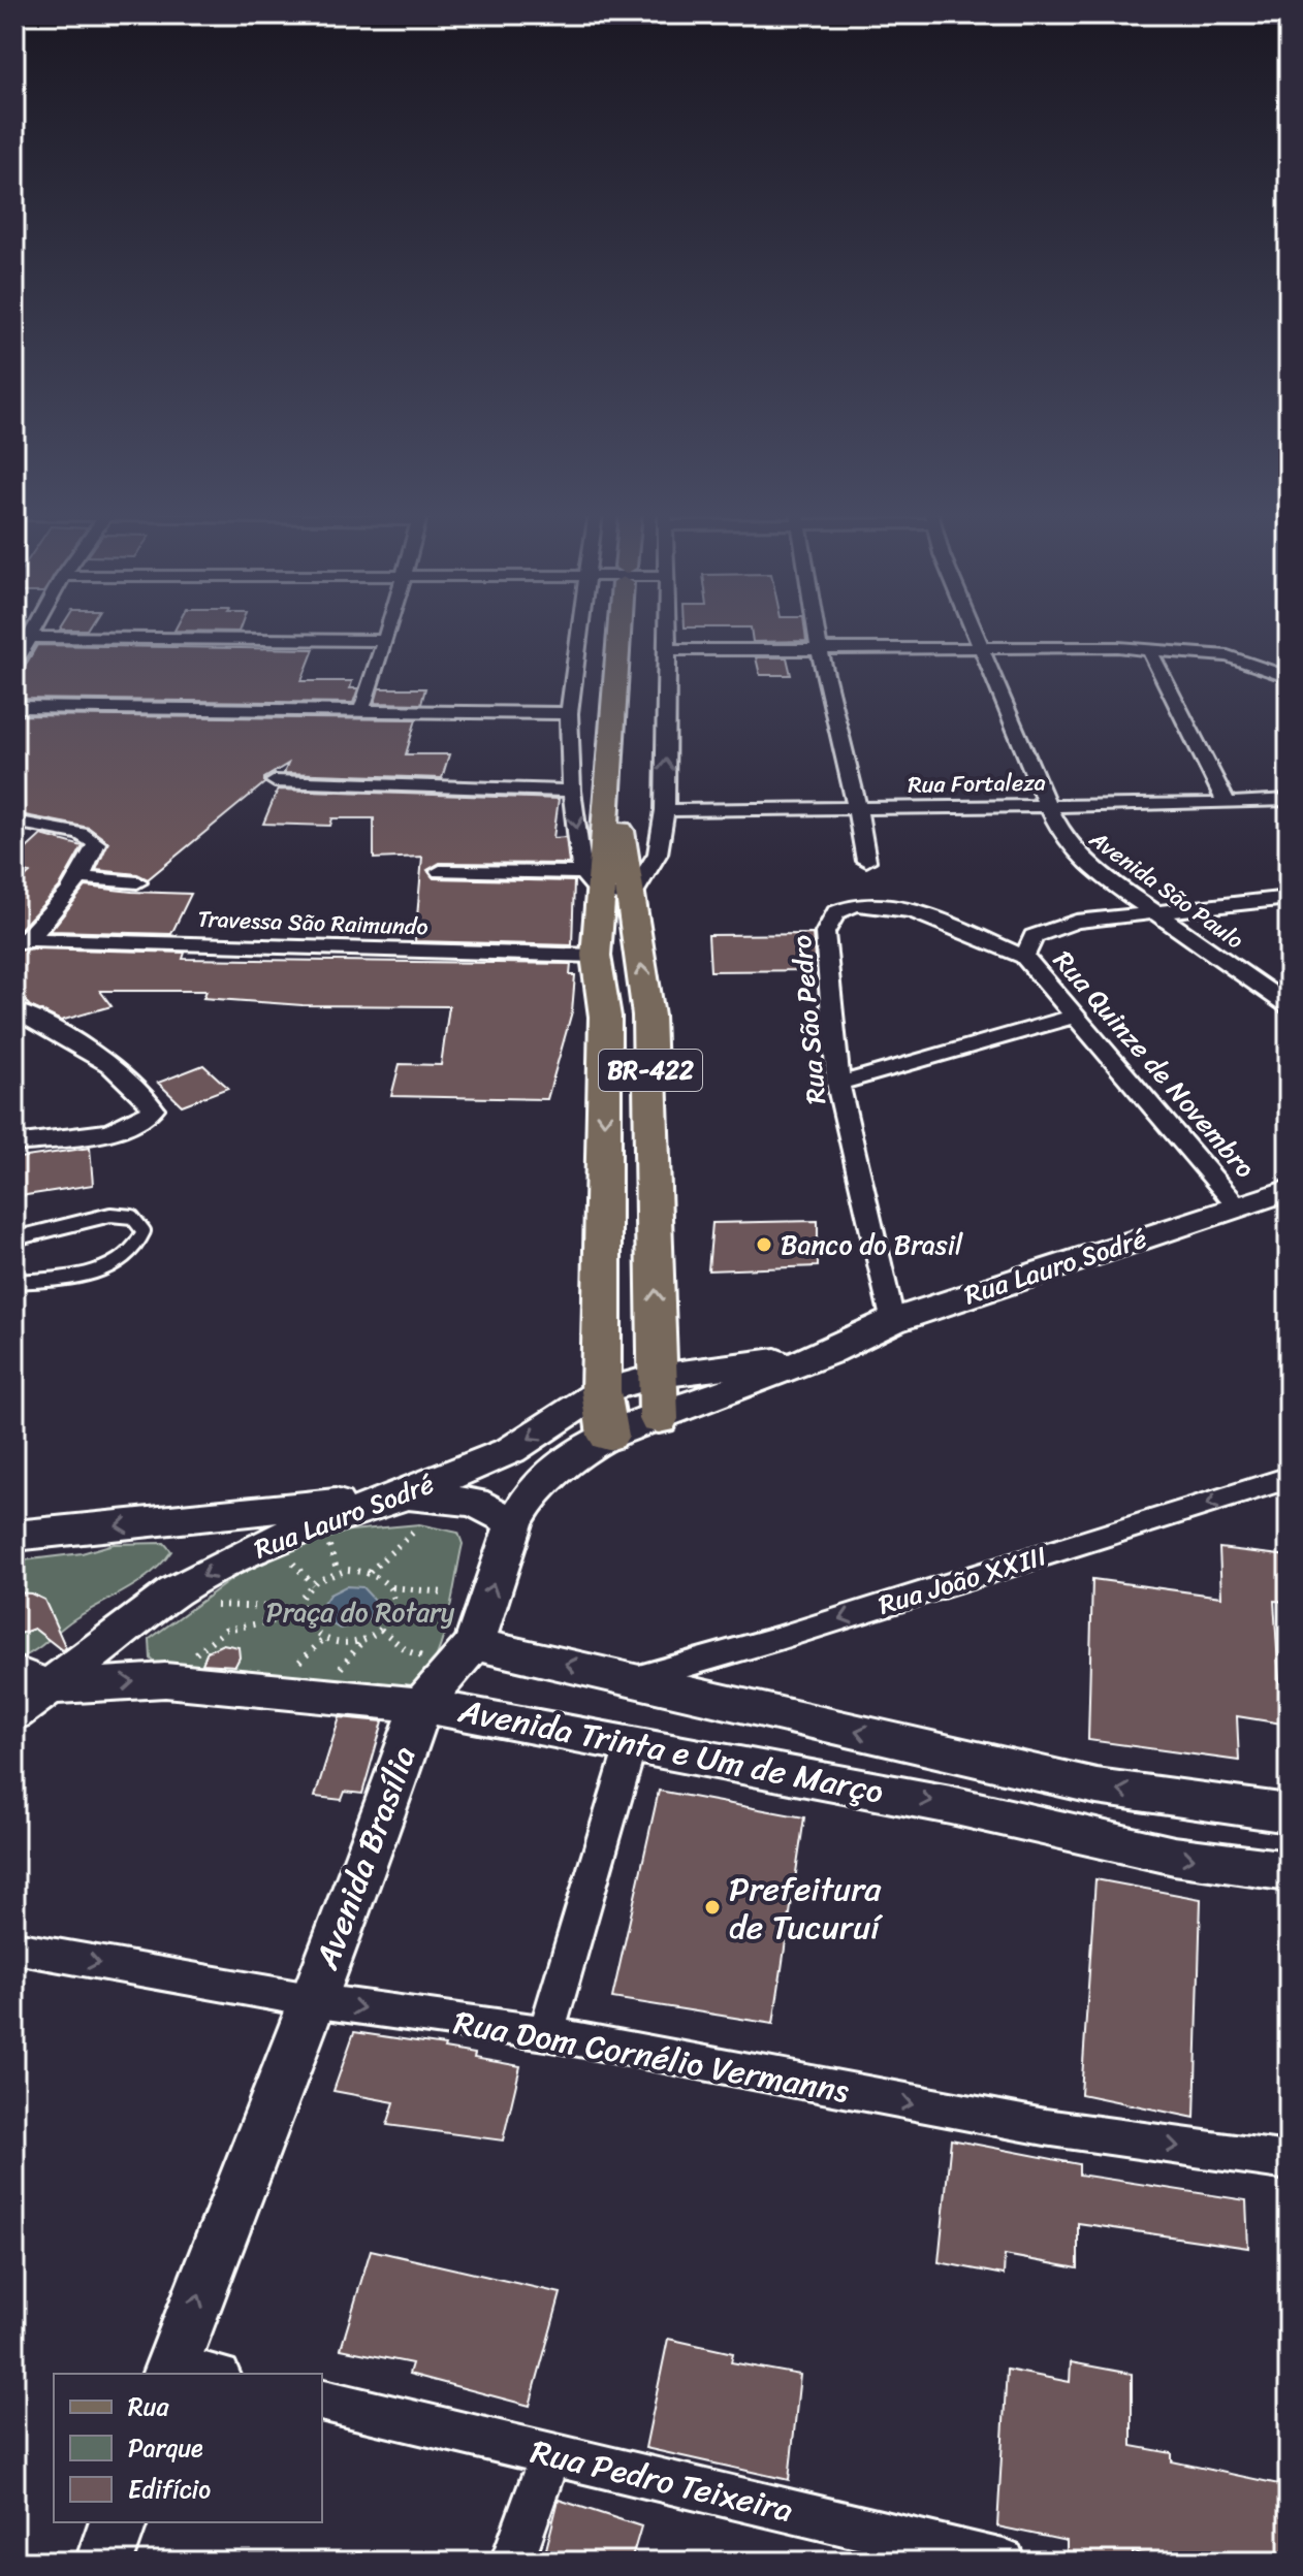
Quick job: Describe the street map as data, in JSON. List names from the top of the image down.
{
  "streets": {
    "main road": ["BR-422"],
    "street": [
      "Rua Fortaleza",
      "Avenida São Paulo",
      "Travessa São Raimundo",
      "Rua São Pedro",
      "Rua Quinze de Novembro",
      "Rua Lauro Sodré",
      "Rua João XXIII",
      "Avenida Trinta e Um de Março",
      "Avenida Brasília",
      "Rua Dom Cornélio Vermanns",
      "Rua Pedro Teixeira"
    ]
  },
  "crossings": [
    ["Rua Fortaleza", "Avenida São Paulo"],
    ["Avenida São Paulo", "Rua Quinze de Novembro"],
    ["Travessa São Raimundo", "BR-422"],
    ["Rua São Pedro", "Rua Quinze de Novembro"],
    ["Rua São Pedro", "Rua Lauro Sodré"],
    ["Rua Quinze de Novembro", "Rua Lauro Sodré"],
    ["BR-422", "Rua Lauro Sodré"],
    ["BR-422", "Avenida Brasília"],
    ["Rua Lauro Sodré", "Avenida Trinta e Um de Março"],
    ["Rua Lauro Sodré", "Avenida Brasília"],
    ["Rua João XXIII", "Avenida Trinta e Um de Março"],
    ["Avenida Trinta e Um de Março", "Avenida Brasília"],
    ["Avenida Brasília", "Rua Dom Cornélio Vermanns"]
  ],
  "one_way": ["Rua João XXIII", "Avenida Brasília", "Rua Dom Cornélio Vermanns"],
  "parks": ["Praça do Rotary"],
  "places": ["Banco do Brasil", "Prefeitura de Tucuruí"],
  "legend": ["Rua", "Parque", "Edifício"]
}
